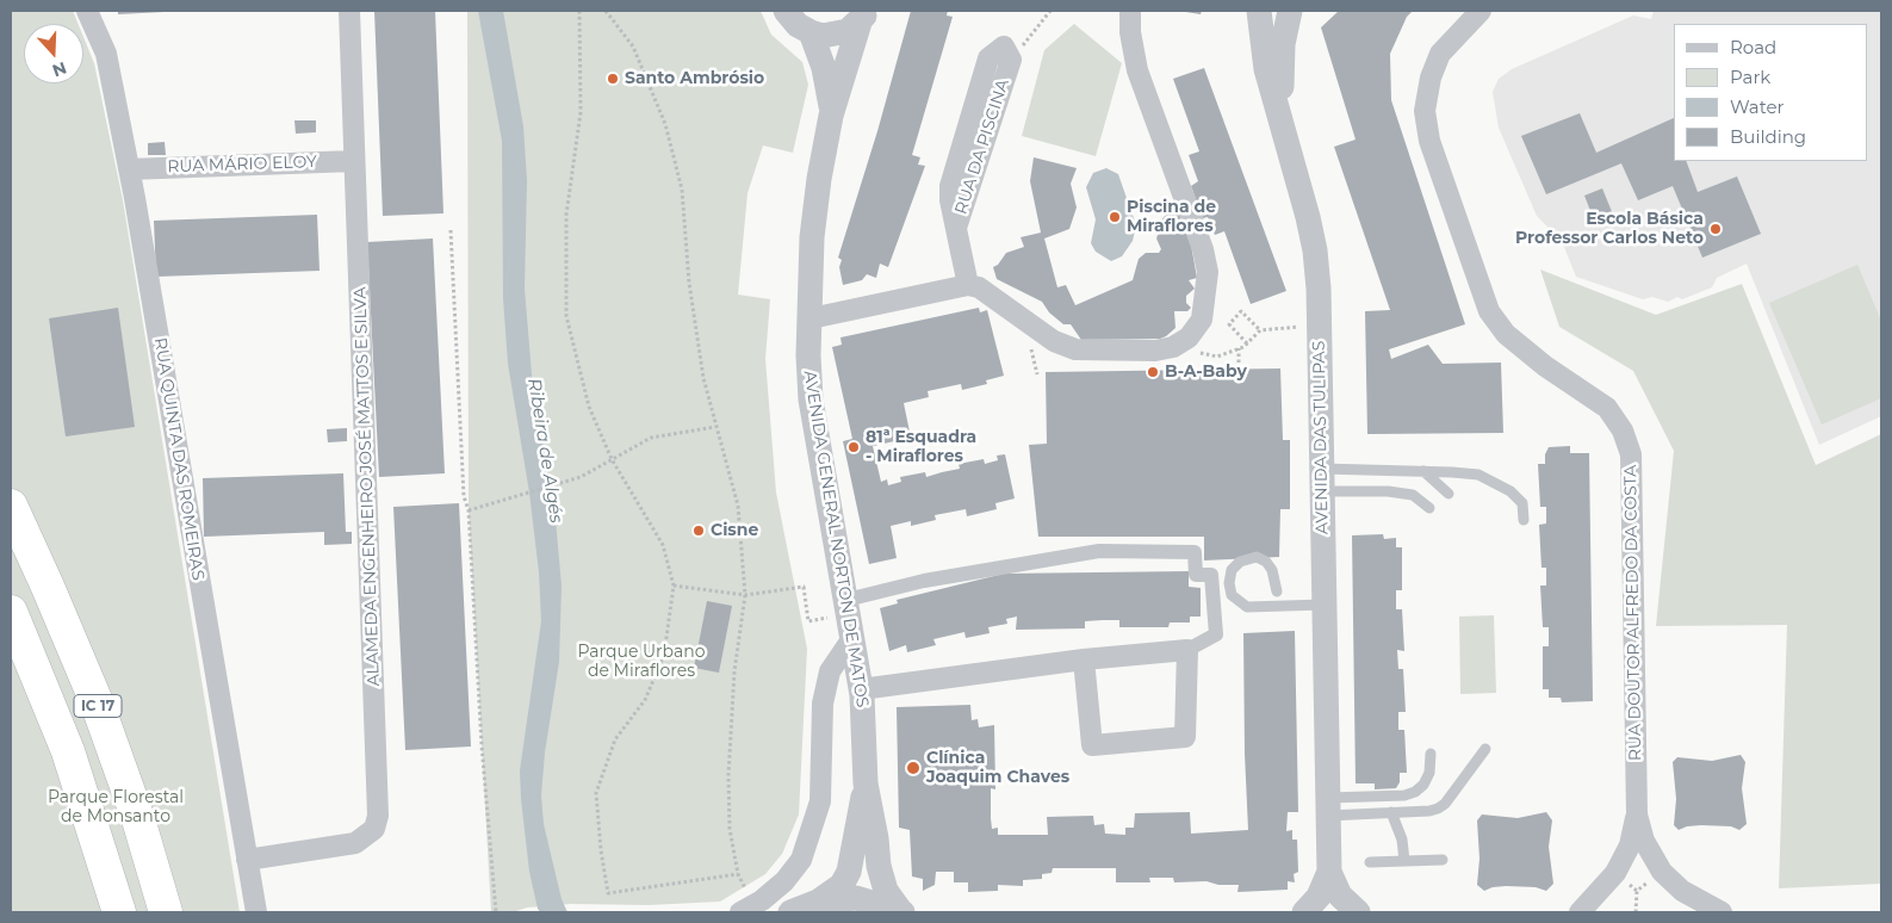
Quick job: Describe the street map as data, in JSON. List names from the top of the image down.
{
  "streets": {
    "highway": ["IC 17"],
    "street": [
      "RUA DA PISCINA",
      "RUA MÁRIO ELOY",
      "AVENIDA DAS TULIPAS",
      "RUA QUINTA DAS ROMEIRAS",
      "ALAMEDA ENGENHEIRO JOSÉ MATTOS E SILVA",
      "AVENIDA GENERAL NORTON DE MATOS",
      "RUA DOUTOR ALFREDO DA COSTA"
    ]
  },
  "crossings": [
    ["RUA MÁRIO ELOY", "RUA QUINTA DAS ROMEIRAS"],
    ["RUA MÁRIO ELOY", "ALAMEDA ENGENHEIRO JOSÉ MATTOS E SILVA"],
    ["RUA QUINTA DAS ROMEIRAS", "ALAMEDA ENGENHEIRO JOSÉ MATTOS E SILVA"]
  ],
  "water": ["Ribeira de Algés"],
  "parks": ["Parque Urbano de Miraflores", "Parque Florestal de Monsanto"],
  "places": [
    "Santo Ambrósio",
    "Piscina de Miraflores",
    "Escola Básica Professor Carlos Neto",
    "B-A-Baby",
    "81ª Esquadra - Miraflores",
    "Cisne",
    "Clínica Joaquim Chaves"
  ],
  "legend": [
    "Road",
    "Park",
    "Water",
    "Building"
  ],
  "north": "bottom"
}
